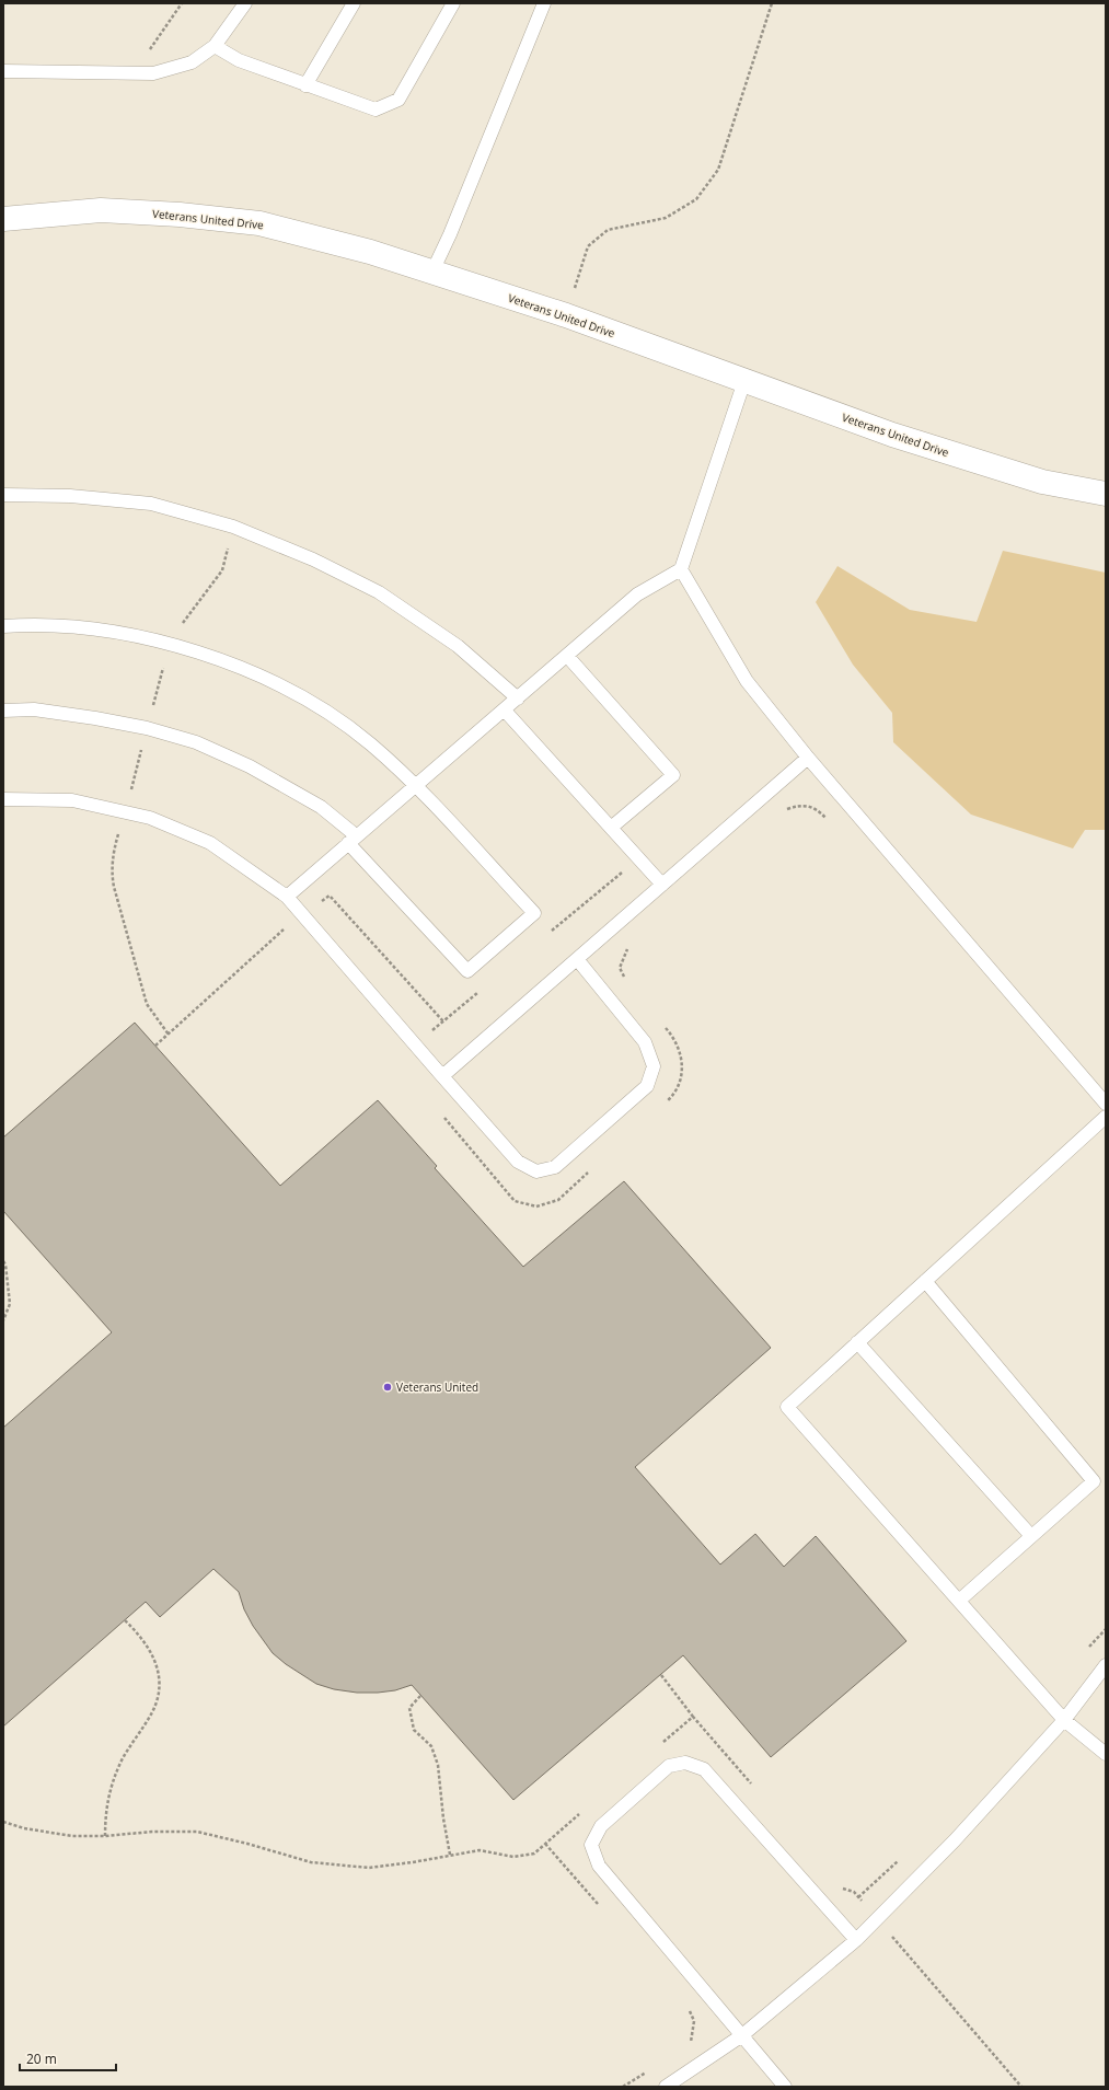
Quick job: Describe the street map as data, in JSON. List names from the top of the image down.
{
  "streets": {
    "street": ["Veterans United Drive"]
  },
  "places": ["Veterans United"],
  "scale_bar": "20 m"
}
